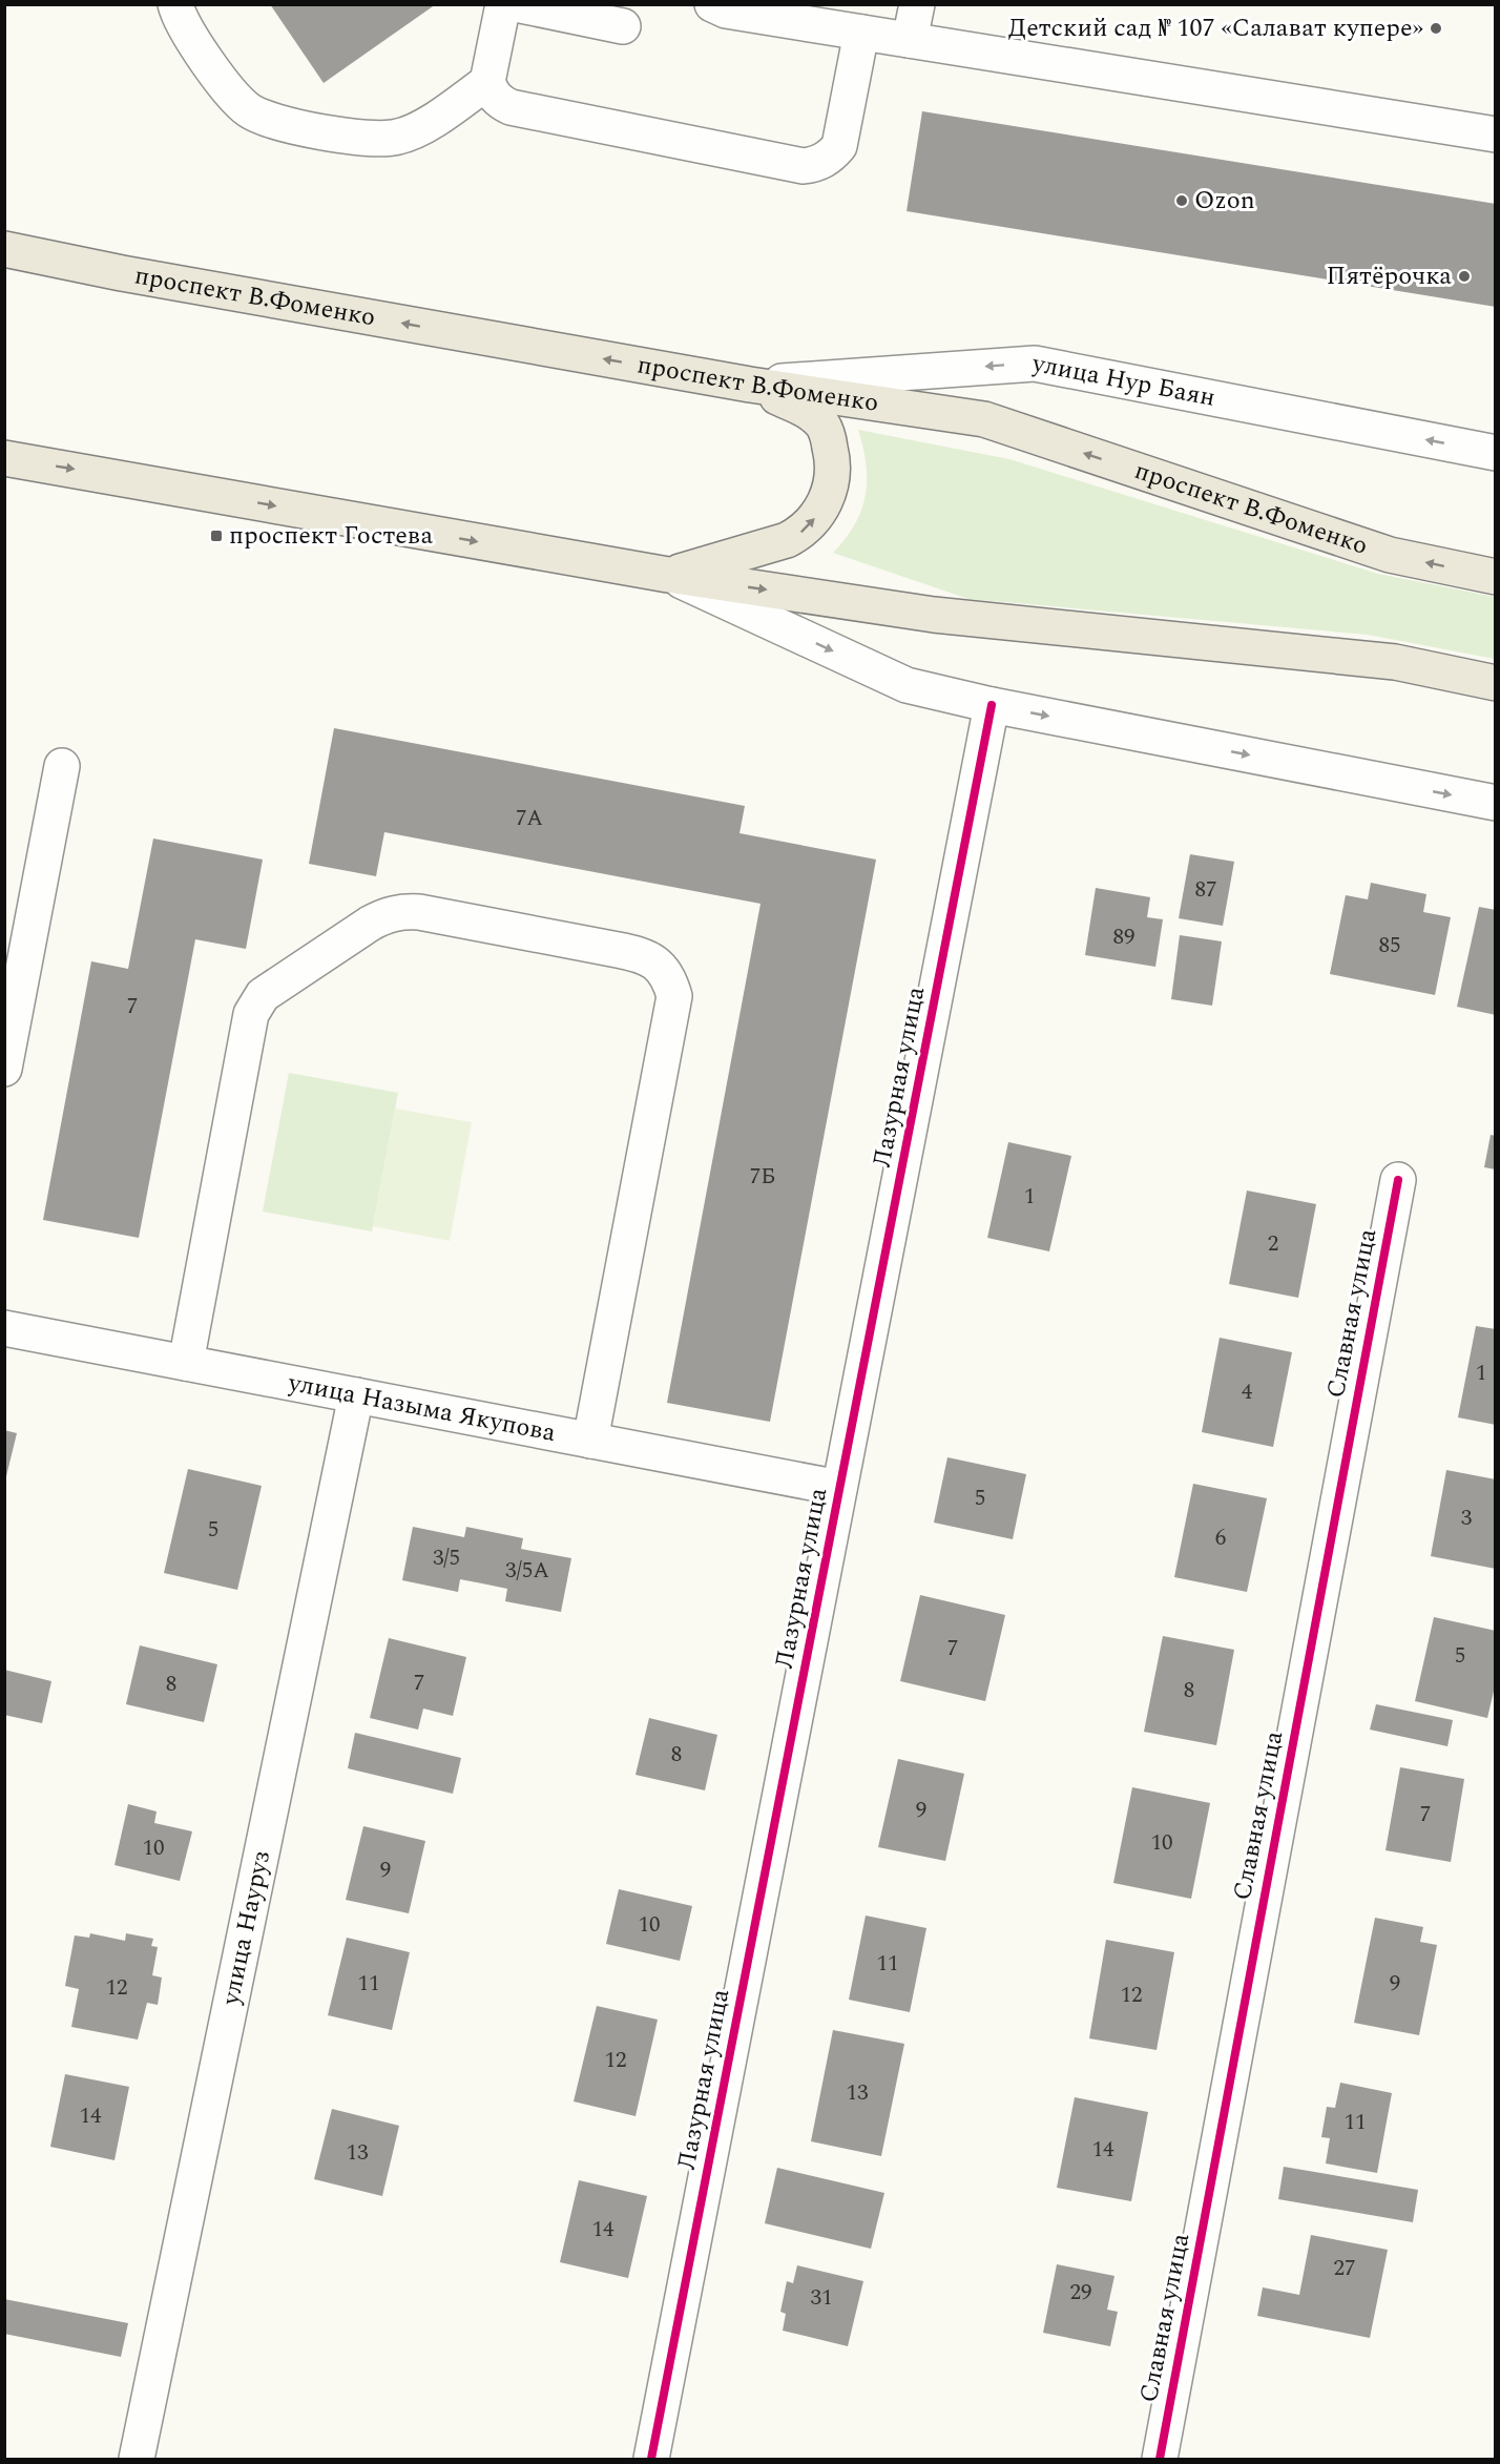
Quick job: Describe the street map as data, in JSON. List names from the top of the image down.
{
  "streets": {
    "main road": ["проспект В.Фоменко"],
    "street": [
      "улица Нур Баян",
      "Лазурная улица",
      "Славная улица",
      "улица Назыма Якупова",
      "улица Науруз"
    ]
  },
  "crossings": [
    ["проспект В.Фоменко", "улица Нур Баян"],
    ["Лазурная улица", "улица Назыма Якупова"],
    ["улица Назыма Якупова", "улица Науруз"]
  ],
  "places": {
    "other": ["Детский сад № 107 «Салават купере»", "Ozon", "Пятёрочка"],
    "transit": ["проспект Гостева"]
  },
  "house_numbers": [
    "7А",
    "87",
    "89",
    "85",
    "7",
    "7Б",
    "1",
    "2",
    "1",
    "4",
    "5",
    "3",
    "5",
    "6",
    "3/5",
    "3/5А",
    "7",
    "5",
    "7",
    "8",
    "8",
    "8",
    "9",
    "7",
    "10",
    "10",
    "9",
    "10",
    "11",
    "11",
    "9",
    "12",
    "12",
    "12",
    "13",
    "14",
    "11",
    "14",
    "13",
    "14",
    "27",
    "29",
    "31"
  ]
}
